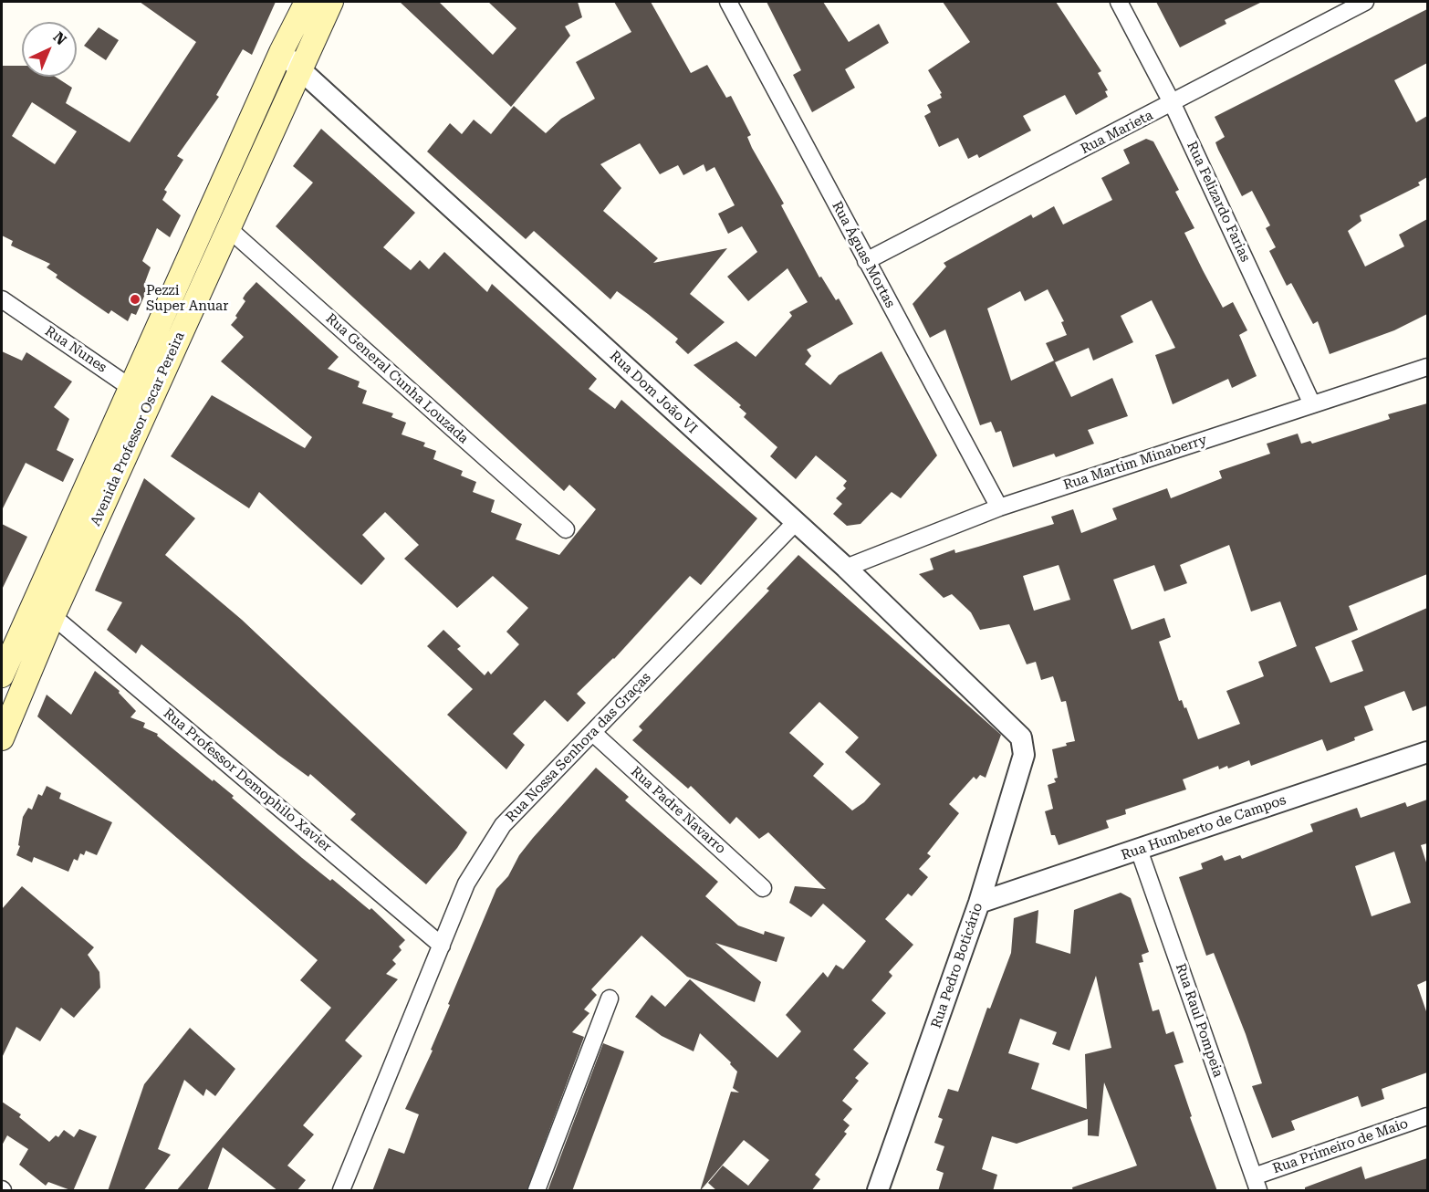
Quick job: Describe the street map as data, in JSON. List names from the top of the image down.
{
  "streets": {
    "main road": ["Avenida Professor Oscar Pereira"],
    "street": [
      "Rua Marieta",
      "Rua Felizardo Farias",
      "Rua Águas Mortas",
      "Rua Nunes",
      "Rua General Cunha Louzada",
      "Rua Dom João VI",
      "Rua Martim Minaberry",
      "Rua Nossa Senhora das Graças",
      "Rua Professor Demophilo Xavier",
      "Rua Padre Navarro",
      "Rua Humberto de Campos",
      "Rua Pedro Boticário",
      "Rua Raul Pompeia",
      "Rua Primeiro de Maio"
    ]
  },
  "crossings": [
    ["Rua Marieta", "Rua Felizardo Farias"],
    ["Rua Marieta", "Rua Águas Mortas"],
    ["Rua Felizardo Farias", "Rua Martim Minaberry"],
    ["Rua Águas Mortas", "Rua Martim Minaberry"],
    ["Rua Nunes", "Avenida Professor Oscar Pereira"],
    ["Rua General Cunha Louzada", "Avenida Professor Oscar Pereira"],
    ["Rua Dom João VI", "Avenida Professor Oscar Pereira"],
    ["Rua Dom João VI", "Rua Martim Minaberry"],
    ["Rua Dom João VI", "Rua Nossa Senhora das Graças"],
    ["Rua Dom João VI", "Rua Pedro Boticário"],
    ["Avenida Professor Oscar Pereira", "Rua Professor Demophilo Xavier"],
    ["Rua Nossa Senhora das Graças", "Rua Professor Demophilo Xavier"],
    ["Rua Nossa Senhora das Graças", "Rua Padre Navarro"],
    ["Rua Humberto de Campos", "Rua Pedro Boticário"],
    ["Rua Humberto de Campos", "Rua Raul Pompeia"],
    ["Rua Raul Pompeia", "Rua Primeiro de Maio"]
  ],
  "places": ["Pezzi Super Anuar"],
  "north": "top right"
}
